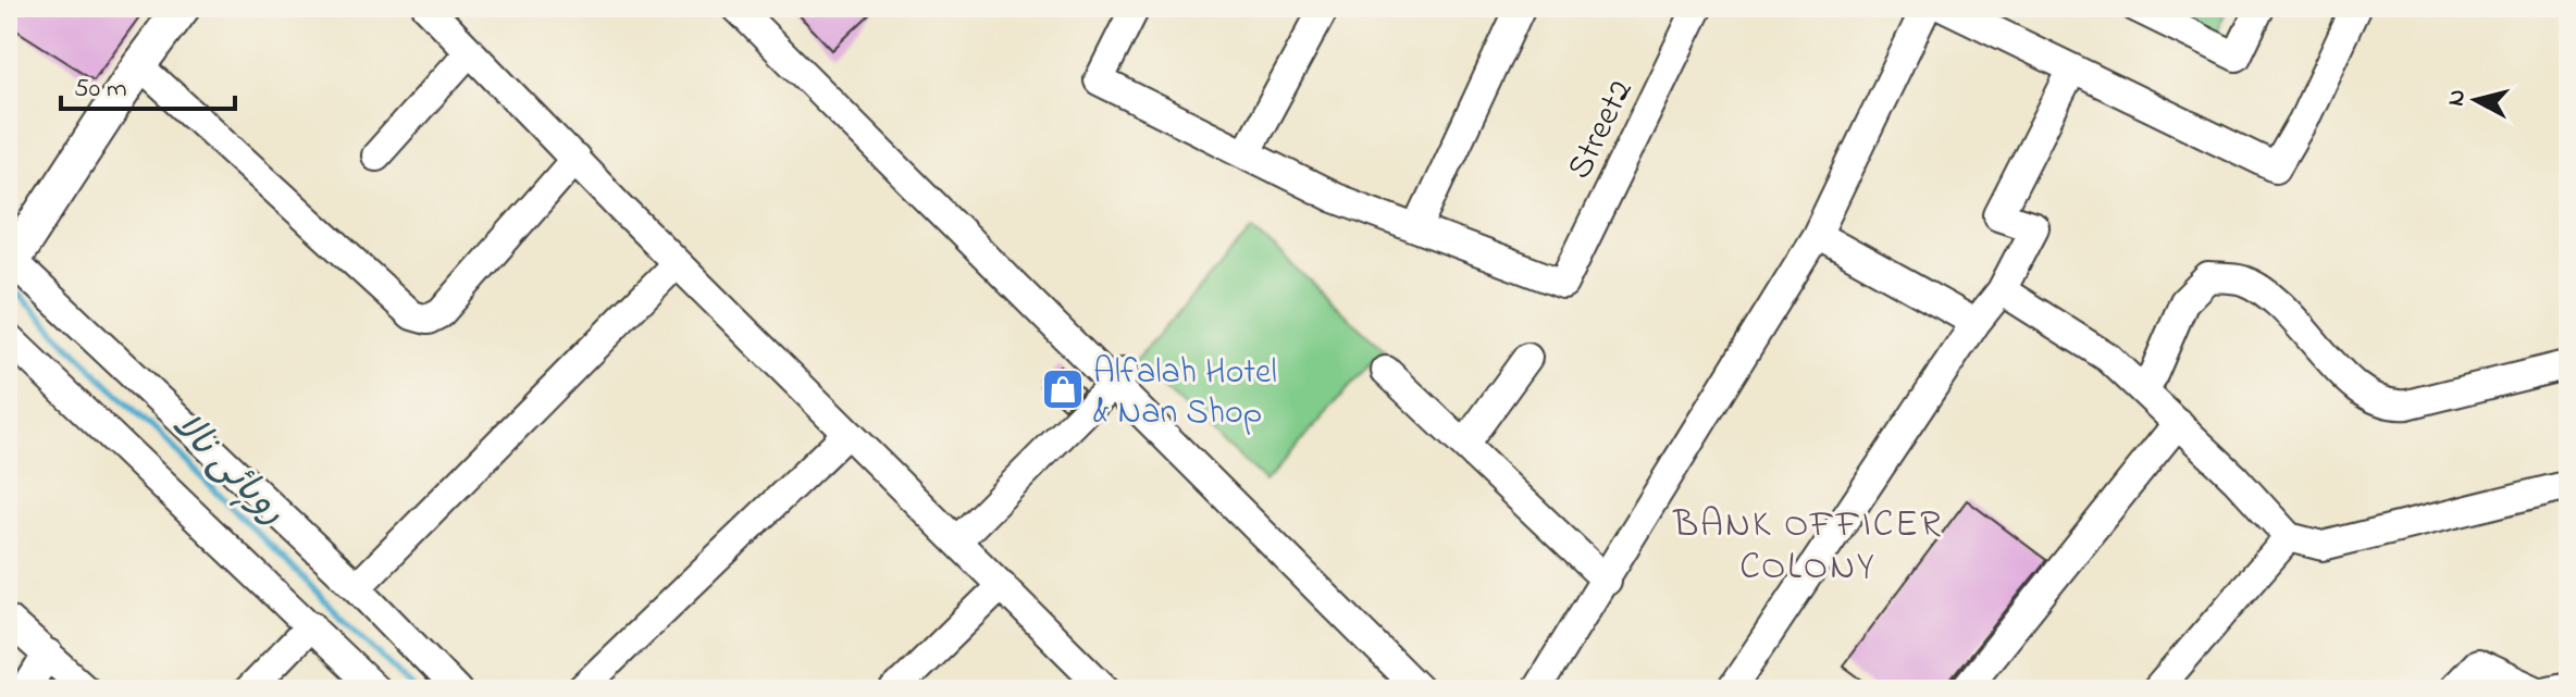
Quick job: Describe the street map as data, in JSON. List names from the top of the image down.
{
  "streets": {
    "street": ["Street2"]
  },
  "districts": ["BANK OFFICER COLONY"],
  "water": ["روہائی نالا"],
  "places": {
    "shop": ["Alfalah Hotel & Nan Shop"]
  },
  "scale_bar": "50 m",
  "north": "left"
}
